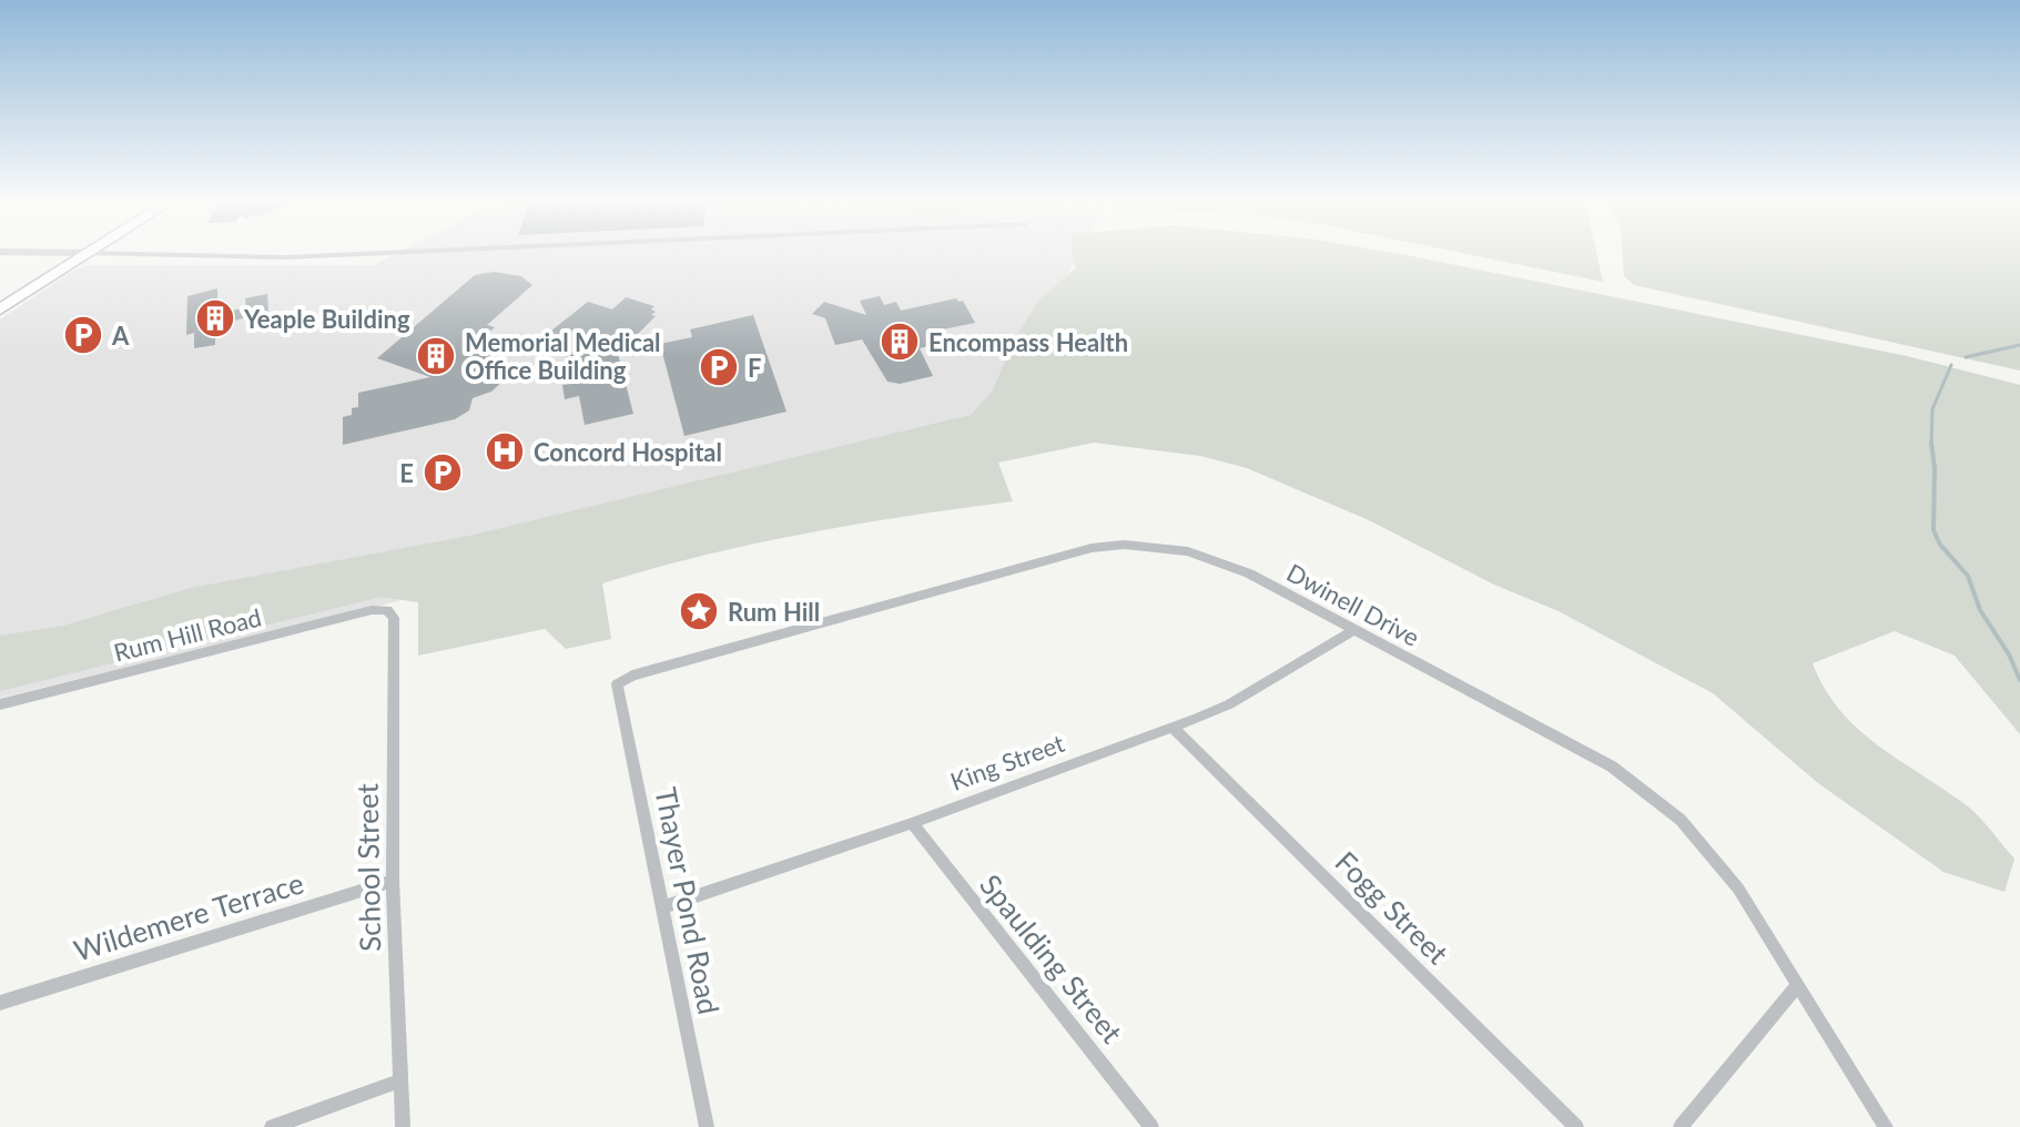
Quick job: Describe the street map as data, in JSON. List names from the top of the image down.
{
  "streets": {
    "street": [
      "Dwinell Drive",
      "Rum Hill Road",
      "King Street",
      "School Street",
      "Thayer Pond Road",
      "Fogg Street",
      "Wildemere Terrace",
      "Spaulding Street"
    ]
  },
  "crossings": [
    ["Dwinell Drive", "King Street"],
    ["Dwinell Drive", "Thayer Pond Road"],
    ["Rum Hill Road", "School Street"],
    ["King Street", "Thayer Pond Road"],
    ["King Street", "Fogg Street"],
    ["King Street", "Spaulding Street"],
    ["School Street", "Wildemere Terrace"]
  ],
  "places": {
    "building": ["Yeaple Building", "Encompass Health", "Memorial Medical Office Building"],
    "parking": ["A", "F", "E"],
    "hospital": ["Concord Hospital"],
    "place": ["Rum Hill"]
  }
}
